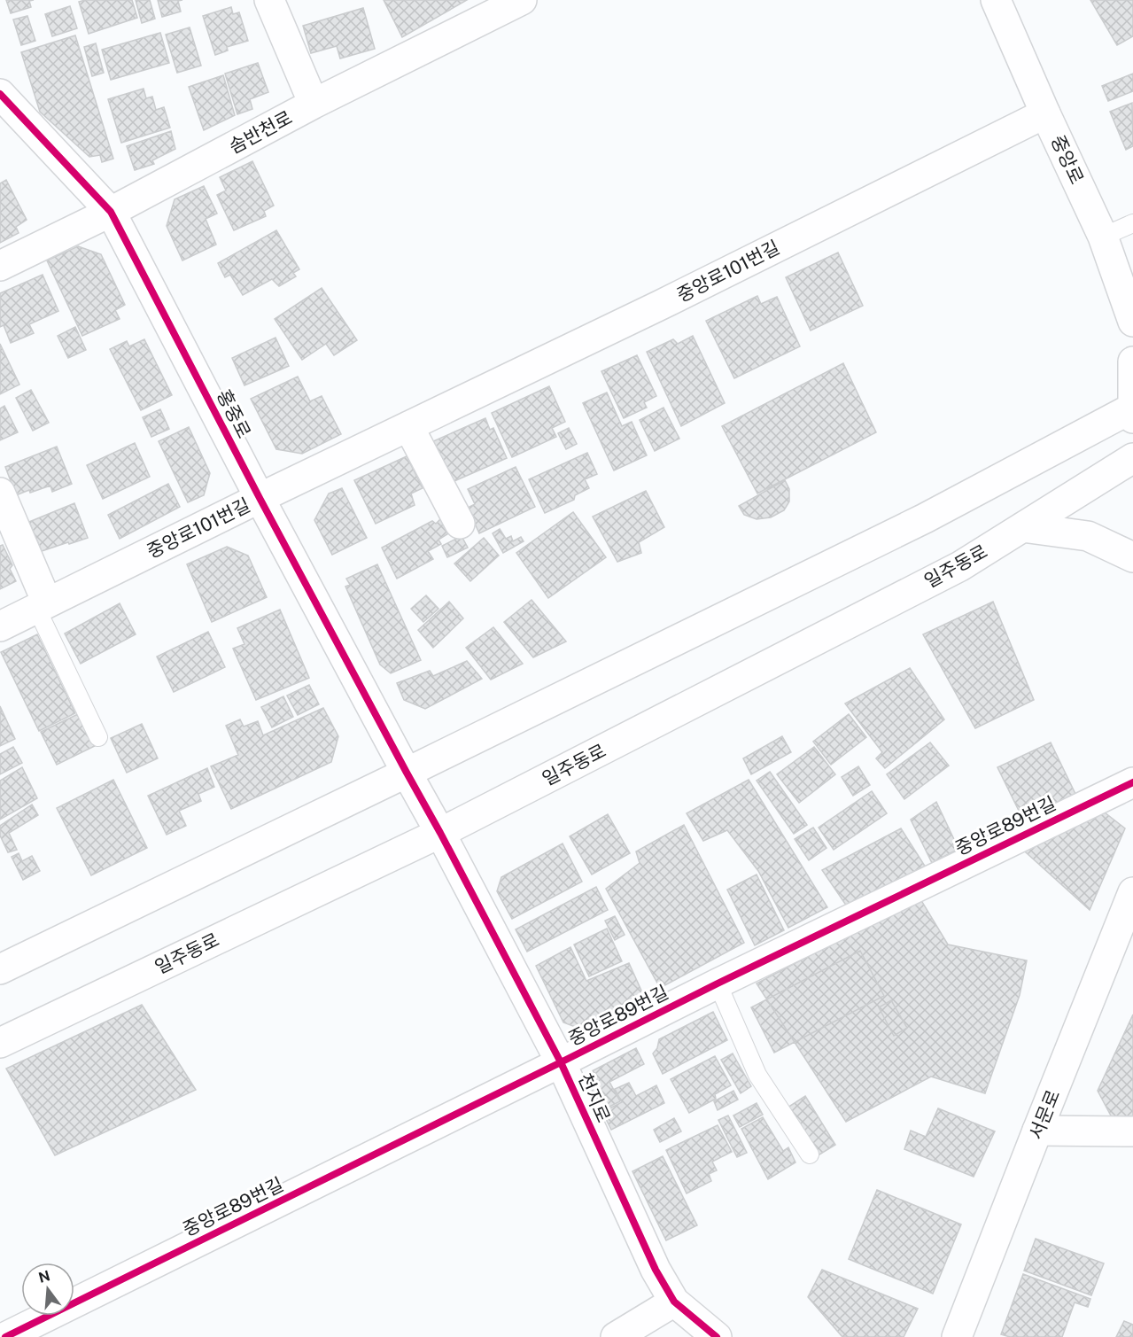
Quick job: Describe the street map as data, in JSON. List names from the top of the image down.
{
  "streets": {
    "street": [
      "솜반천로",
      "중앙로",
      "중앙로101번길",
      "홍중로",
      "일주동로",
      "중앙로89번길",
      "천지로",
      "서문로"
    ]
  },
  "crossings": [
    ["솜반천로", "홍중로"],
    ["중앙로", "중앙로101번길"],
    ["중앙로101번길", "홍중로"],
    ["홍중로", "천지로"],
    ["일주동로", "천지로"],
    ["중앙로89번길", "천지로"]
  ],
  "north": "top"
}
